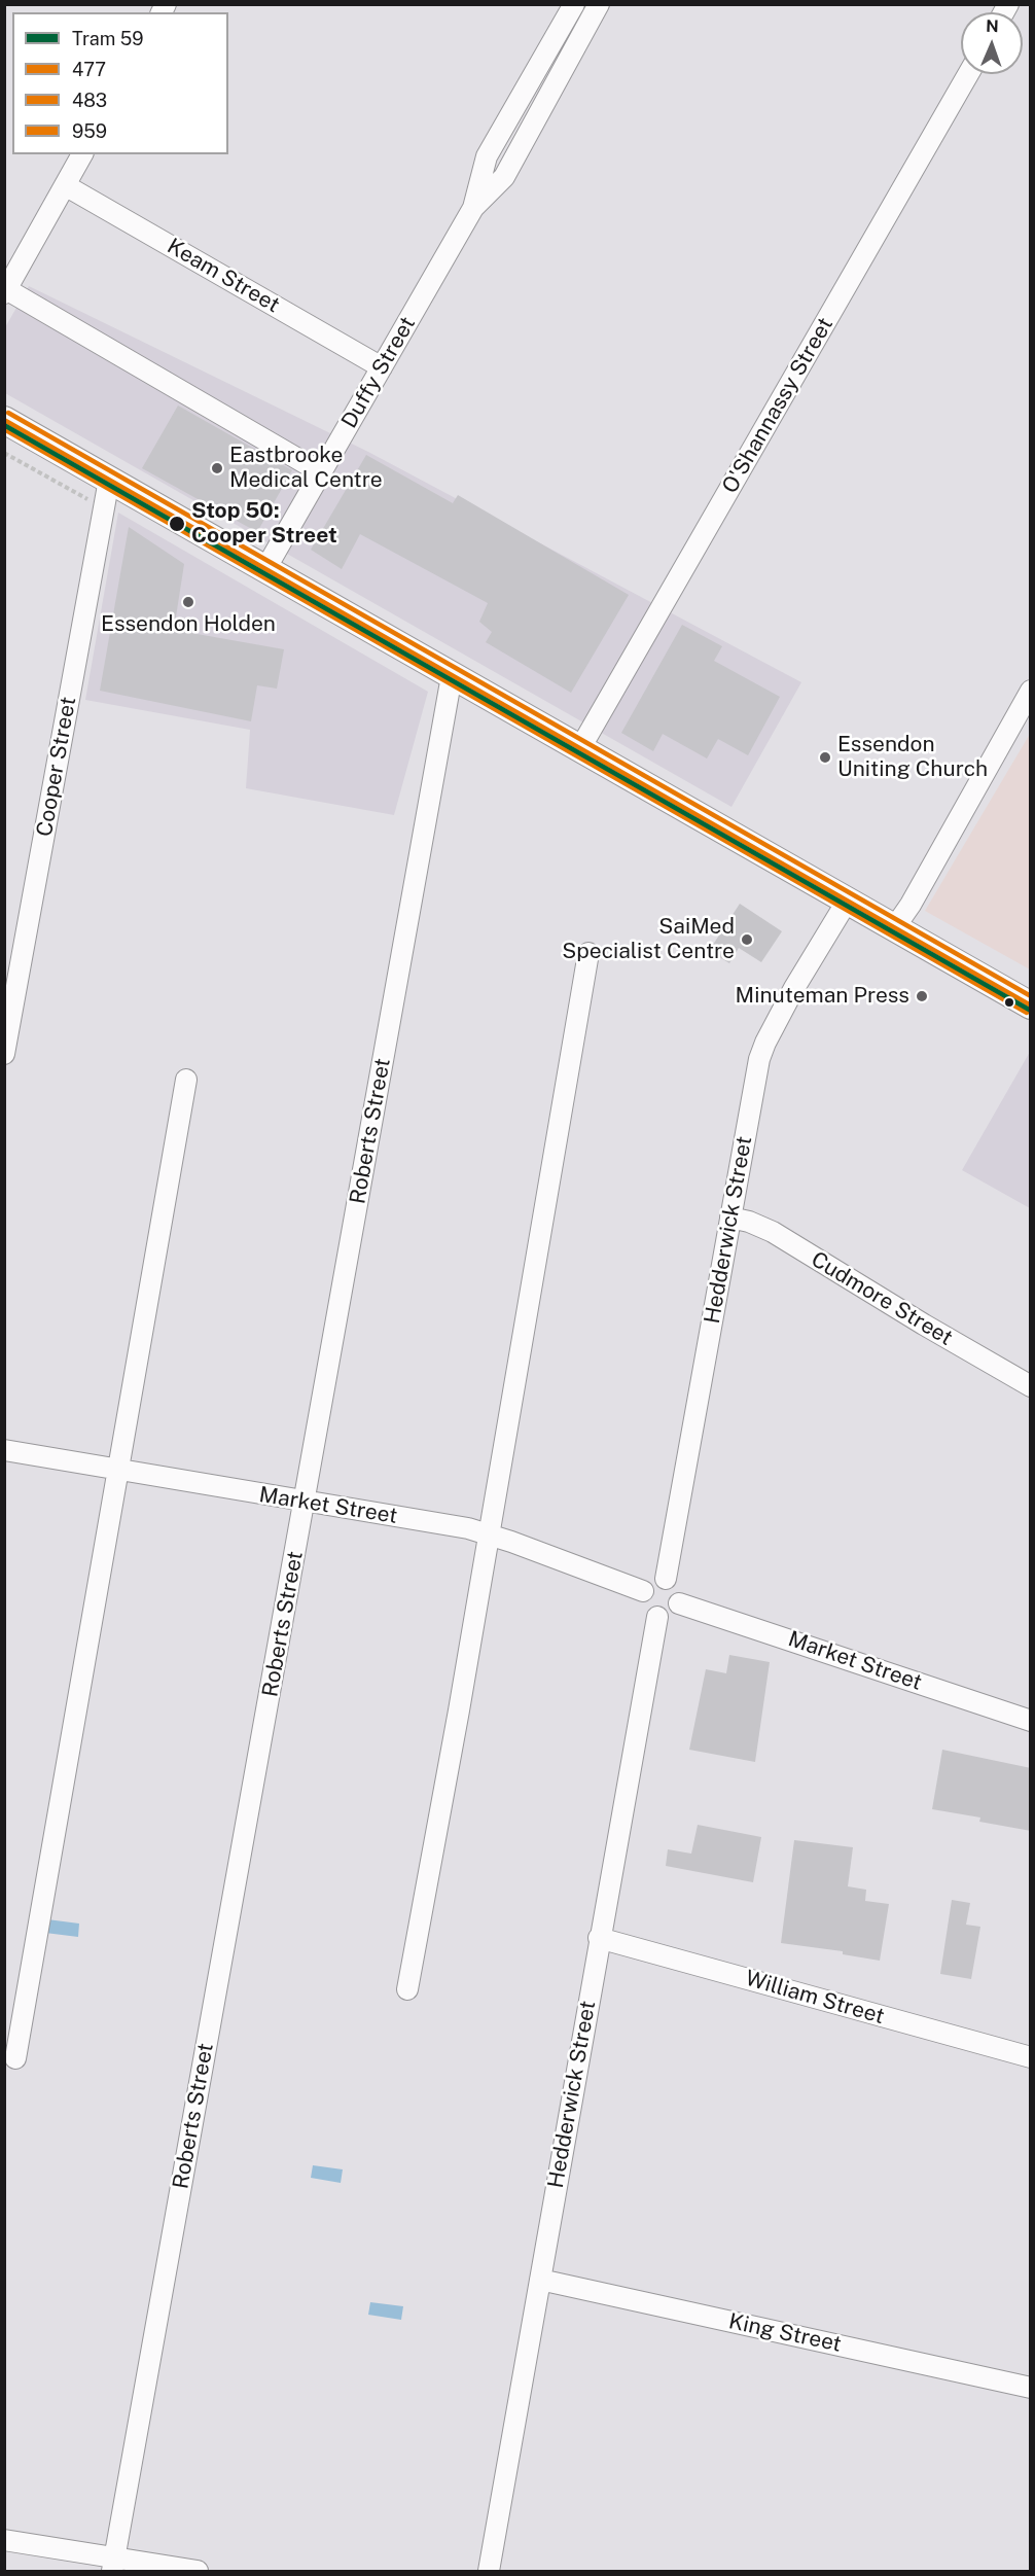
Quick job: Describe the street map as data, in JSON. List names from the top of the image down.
{
  "streets": {
    "street": [
      "Keam Street",
      "Duffy Street",
      "O'Shannassy Street",
      "Cooper Street",
      "Roberts Street",
      "Hedderwick Street",
      "Cudmore Street",
      "Market Street",
      "William Street",
      "King Street"
    ]
  },
  "crossings": [
    ["Keam Street", "Duffy Street"],
    ["Roberts Street", "Market Street"],
    ["Hedderwick Street", "Cudmore Street"],
    ["Hedderwick Street", "Market Street"],
    ["Hedderwick Street", "William Street"],
    ["Hedderwick Street", "King Street"]
  ],
  "places": [
    "Eastbrooke Medical Centre",
    "Stop 50: Cooper Street",
    "Essendon Holden",
    "Essendon Uniting Church",
    "SaiMed Specialist Centre",
    "Minuteman Press"
  ],
  "lines": [
    "transit line 959",
    "transit line 477",
    "tram line 59",
    "transit line 483"
  ],
  "legend": [
    "Tram 59",
    "477",
    "483",
    "959"
  ],
  "north": "top"
}
